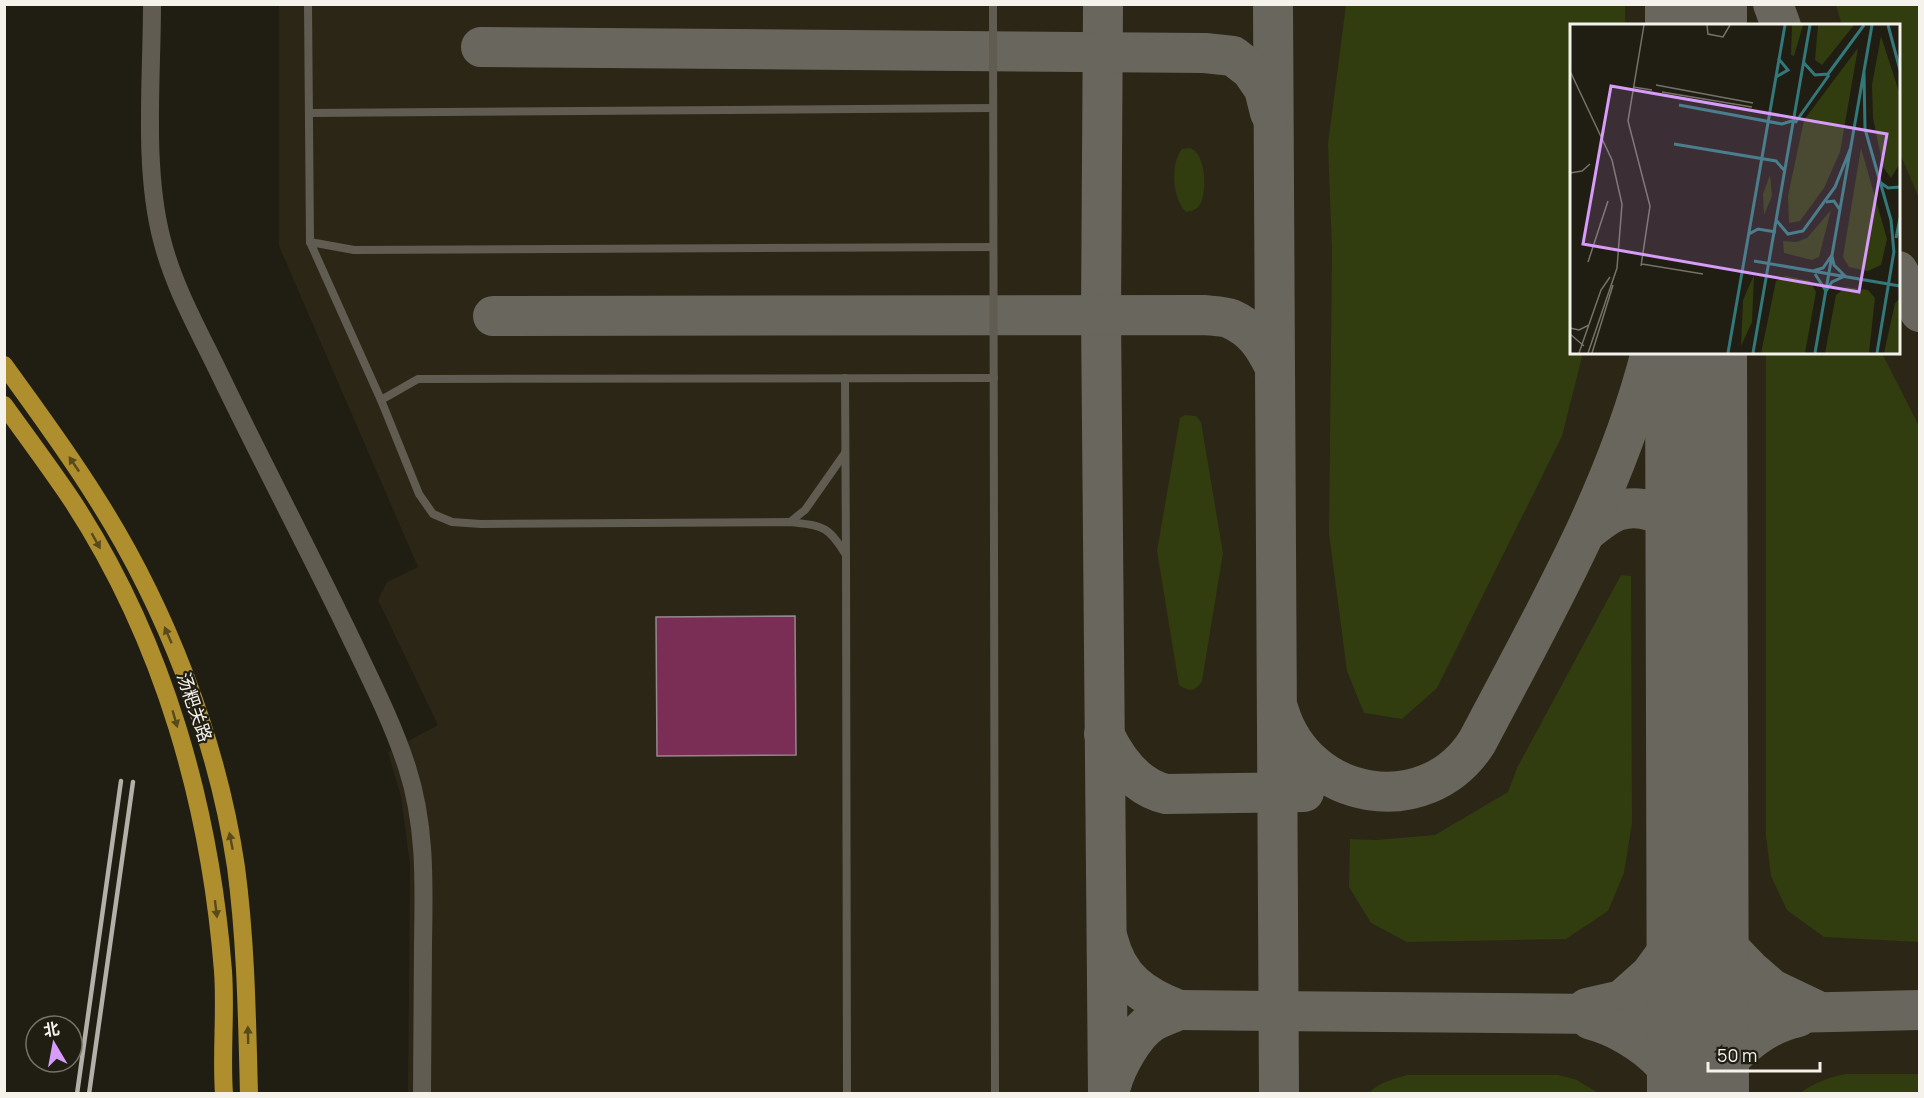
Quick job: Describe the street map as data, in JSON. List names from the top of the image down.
{
  "streets": {
    "highway": ["汤粑关路"]
  },
  "scale_bar": "50 m",
  "north": "top"
}
